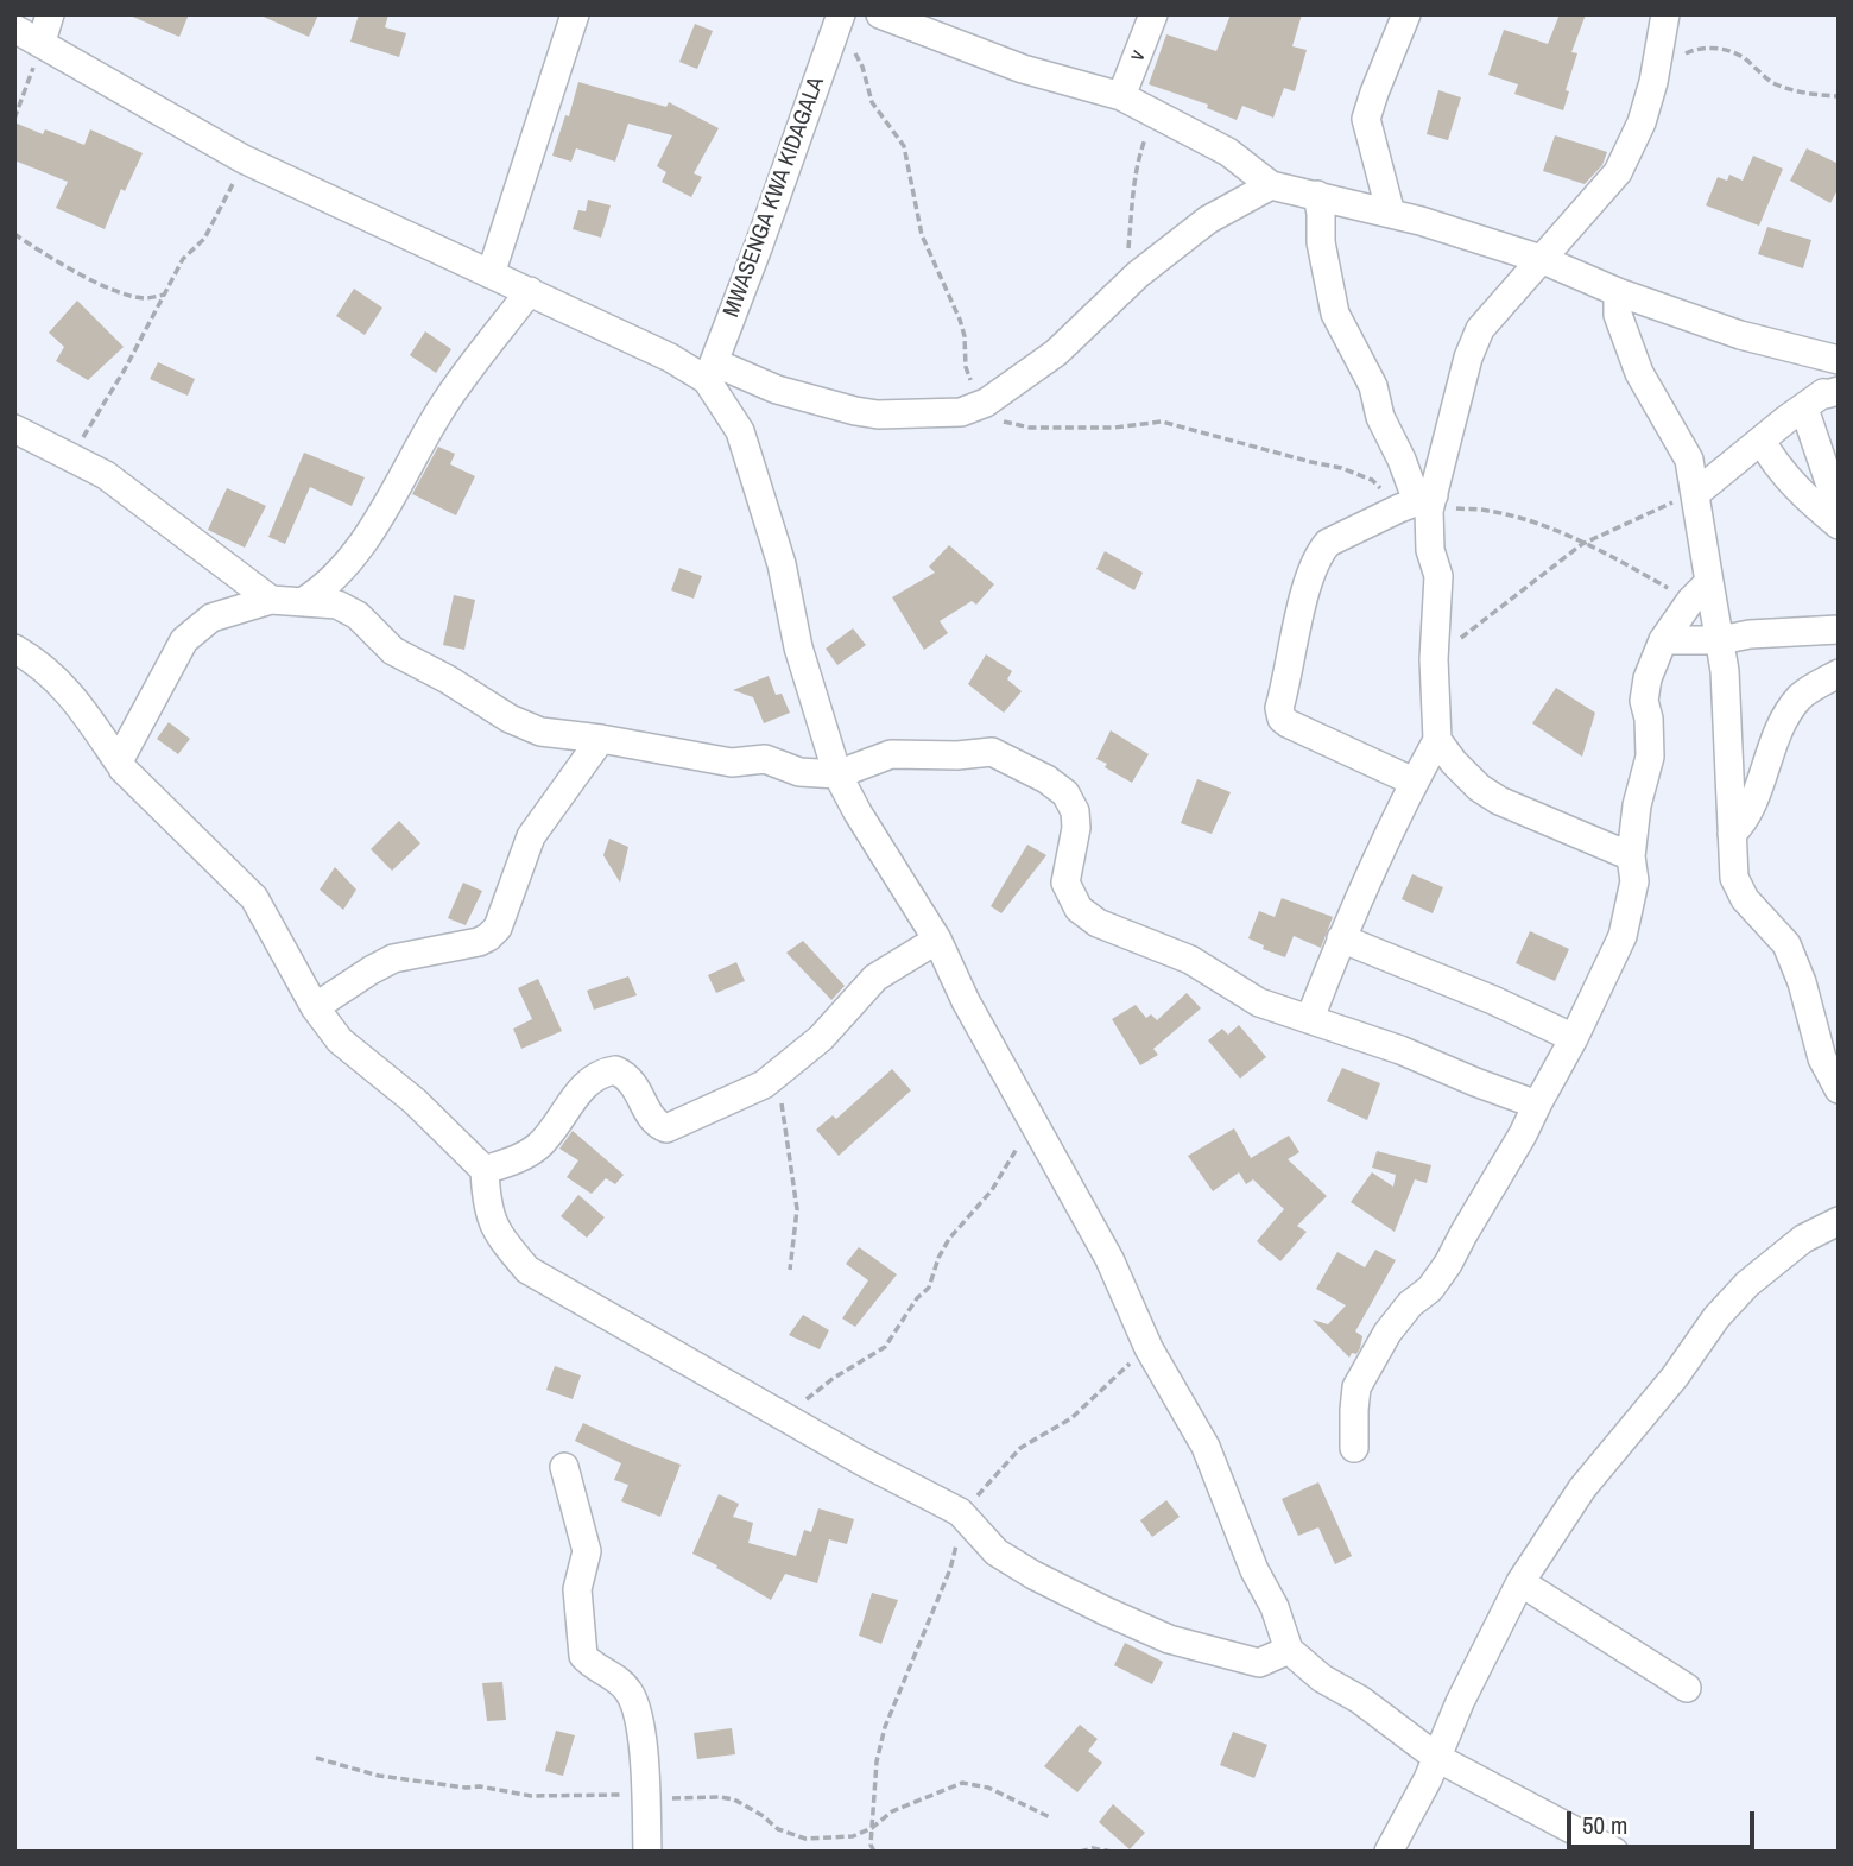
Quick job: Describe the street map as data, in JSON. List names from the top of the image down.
{
  "streets": {
    "street": ["v", "MWASENGA KWA KIDAGALA"]
  },
  "scale_bar": "50 m"
}
